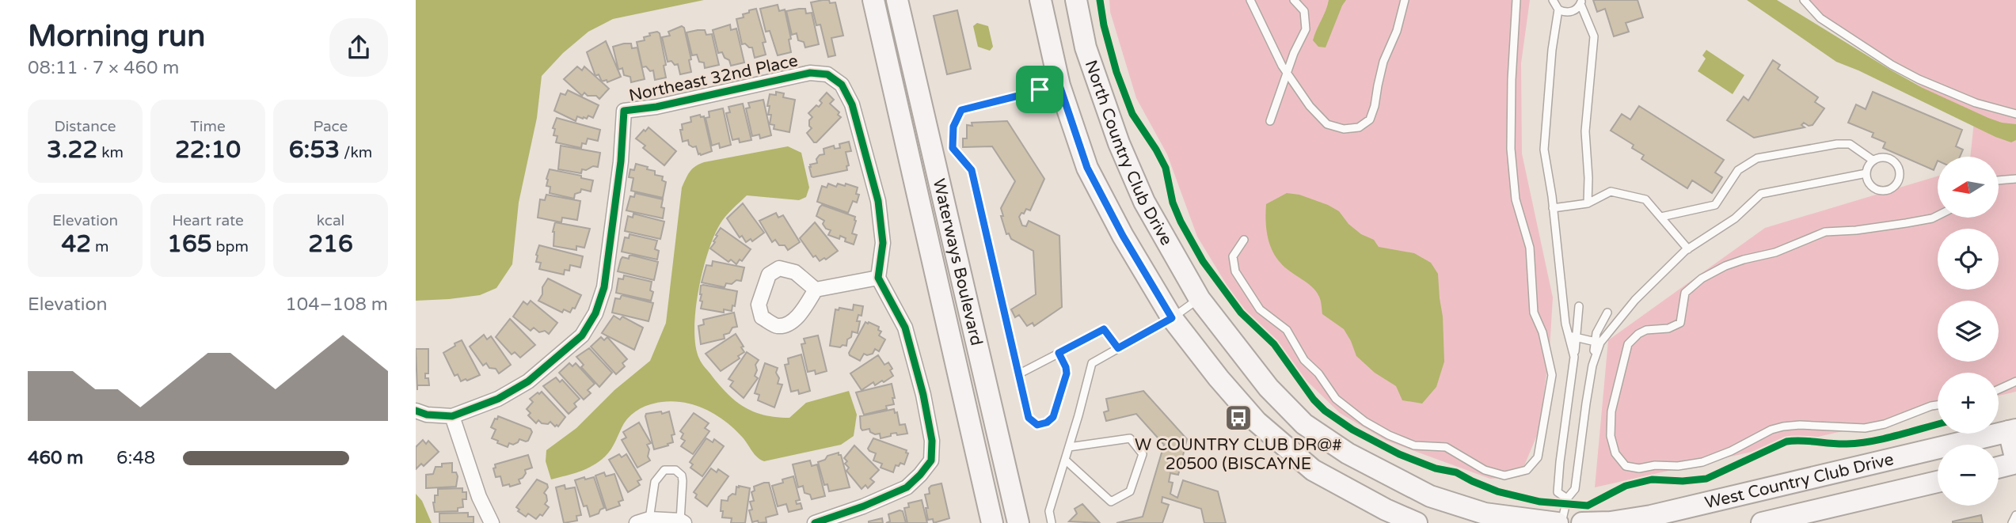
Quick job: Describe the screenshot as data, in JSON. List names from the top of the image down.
{
  "streets": {
    "street": [
      "Northeast 32nd Place",
      "North Country Club Drive",
      "Waterways Boulevard",
      "West Country Club Drive"
    ]
  },
  "places": {
    "bus stop": ["W COUNTRY CLUB DR@# 20500 (BISCAYNE"]
  },
  "north": "left",
  "page": {
    "heading": ["Morning run", "08:11 · 7 × 460 m"],
    "stats": [
      ["Distance", "3.22 km"],
      ["Time", "22:10"],
      ["Pace", "6:53 /km"],
      ["Elevation", "42 m"],
      ["Heart rate", "165 bpm"],
      ["kcal", "216"]
    ],
    "map_buttons": ["+", "−"],
    "chart": ["Elevation", "104–108 m"],
    "list": [
      {
        "name": "460 m",
        "note": "6:48"
      }
    ]
  }
}
